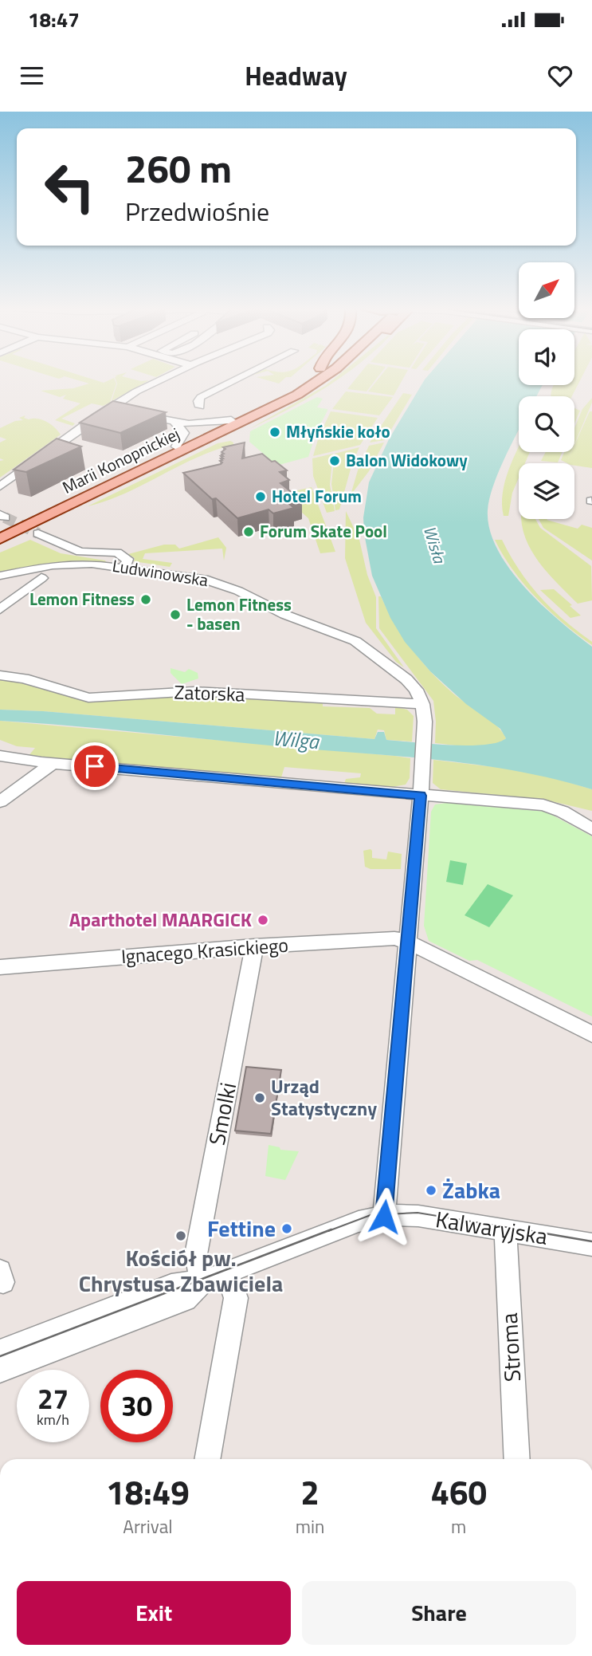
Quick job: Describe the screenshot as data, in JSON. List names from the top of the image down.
{
  "streets": {
    "main road": ["Marii Konopnickiej"],
    "street": [
      "Ludwinowska",
      "Zatorska",
      "Ignacego Krasickiego",
      "Smolki",
      "Kalwaryjska",
      "Stroma"
    ]
  },
  "crossings": [
    ["Ludwinowska", "Zatorska"],
    ["Ludwinowska", "Ignacego Krasickiego"],
    ["Ludwinowska", "Kalwaryjska"],
    ["Ignacego Krasickiego", "Smolki"],
    ["Smolki", "Kalwaryjska"],
    ["Kalwaryjska", "Stroma"]
  ],
  "water": ["Wisła", "Wilga"],
  "places": [
    "Młyńskie koło",
    "Balon Widokowy",
    "Hotel Forum",
    "Forum Skate Pool",
    "Lemon Fitness",
    "Lemon Fitness - basen",
    "Aparthotel MAARGICK",
    "Urząd Statystyczny",
    "Żabka",
    "Fettine",
    "Kościół pw. Chrystusa Zbawiciela"
  ],
  "north": "top right",
  "page": {
    "status": "18:47",
    "header": "Headway",
    "turn": ["260 m", "Przedwiośnie"],
    "speed": "27 km/h",
    "limit": "30",
    "eta": [
      "18:49",
      "Arrival",
      "2",
      "min",
      "460",
      "m"
    ],
    "buttons": ["Exit", "Share"]
  }
}
